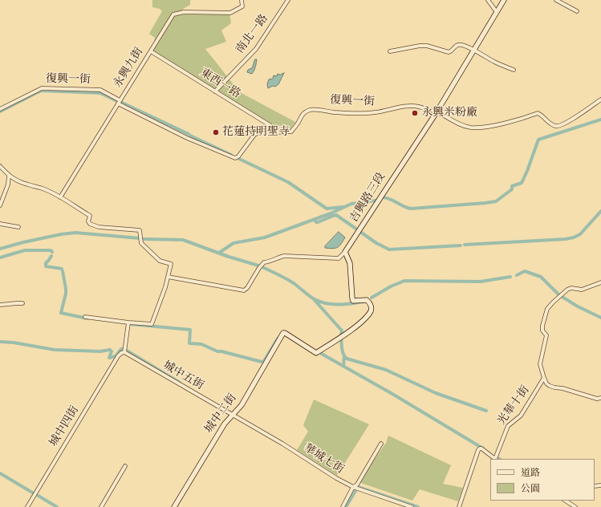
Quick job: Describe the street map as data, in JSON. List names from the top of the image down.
{
  "streets": {
    "street": [
      "南北一路",
      "永興九街",
      "復興一街",
      "東西一路",
      "吉興路三段",
      "城中五街",
      "光華十街",
      "城中二街",
      "城中四街",
      "華城七街"
    ]
  },
  "crossings": [
    ["南北一路", "東西一路"],
    ["永興九街", "復興一街"],
    ["永興九街", "東西一路"],
    ["復興一街", "東西一路"],
    ["復興一街", "吉興路三段"],
    ["吉興路三段", "城中二街"],
    ["城中五街", "城中二街"],
    ["城中五街", "城中四街"],
    ["城中五街", "華城七街"],
    ["城中二街", "華城七街"]
  ],
  "places": ["永興米粉廠", "花蓮持明聖寺"],
  "legend": ["道路", "公園"]
}
